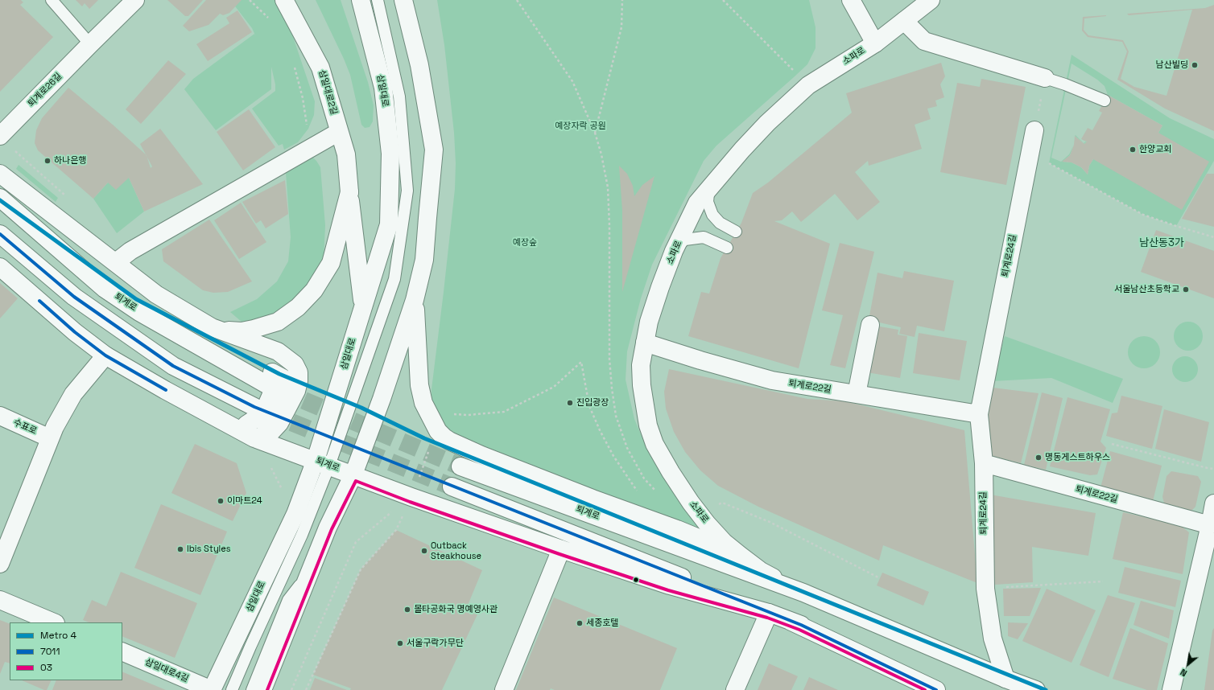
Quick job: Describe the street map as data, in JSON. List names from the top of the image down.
{
  "streets": {
    "main road": [
      "소파로",
      "퇴계로26길",
      "삼일대로",
      "삼일대로2길",
      "퇴계로24길",
      "퇴계로",
      "퇴계로22길",
      "수표로",
      "삼일대로4길"
    ]
  },
  "crossings": [
    ["소파로", "퇴계로22길"],
    ["삼일대로", "삼일대로2길"],
    ["삼일대로", "퇴계로"],
    ["삼일대로", "삼일대로4길"],
    ["퇴계로24길", "퇴계로"],
    ["퇴계로24길", "퇴계로22길"]
  ],
  "districts": ["남산동3가"],
  "parks": ["예장자락 공원", "예장숲"],
  "places": [
    "남산빌딩",
    "한양교회",
    "하나은행",
    "서울남산초등학교",
    "진입광장",
    "명동게스트하우스",
    "이마트24",
    "Ibis Styles",
    "Outback Steakhouse",
    "몰타공화국 명예영사관",
    "세종호텔",
    "서울구락가무단"
  ],
  "lines": ["metro line 4", "transit line 7011", "transit line 03"],
  "legend": ["Metro 4", "7011", "03"],
  "north": "bottom left"
}
